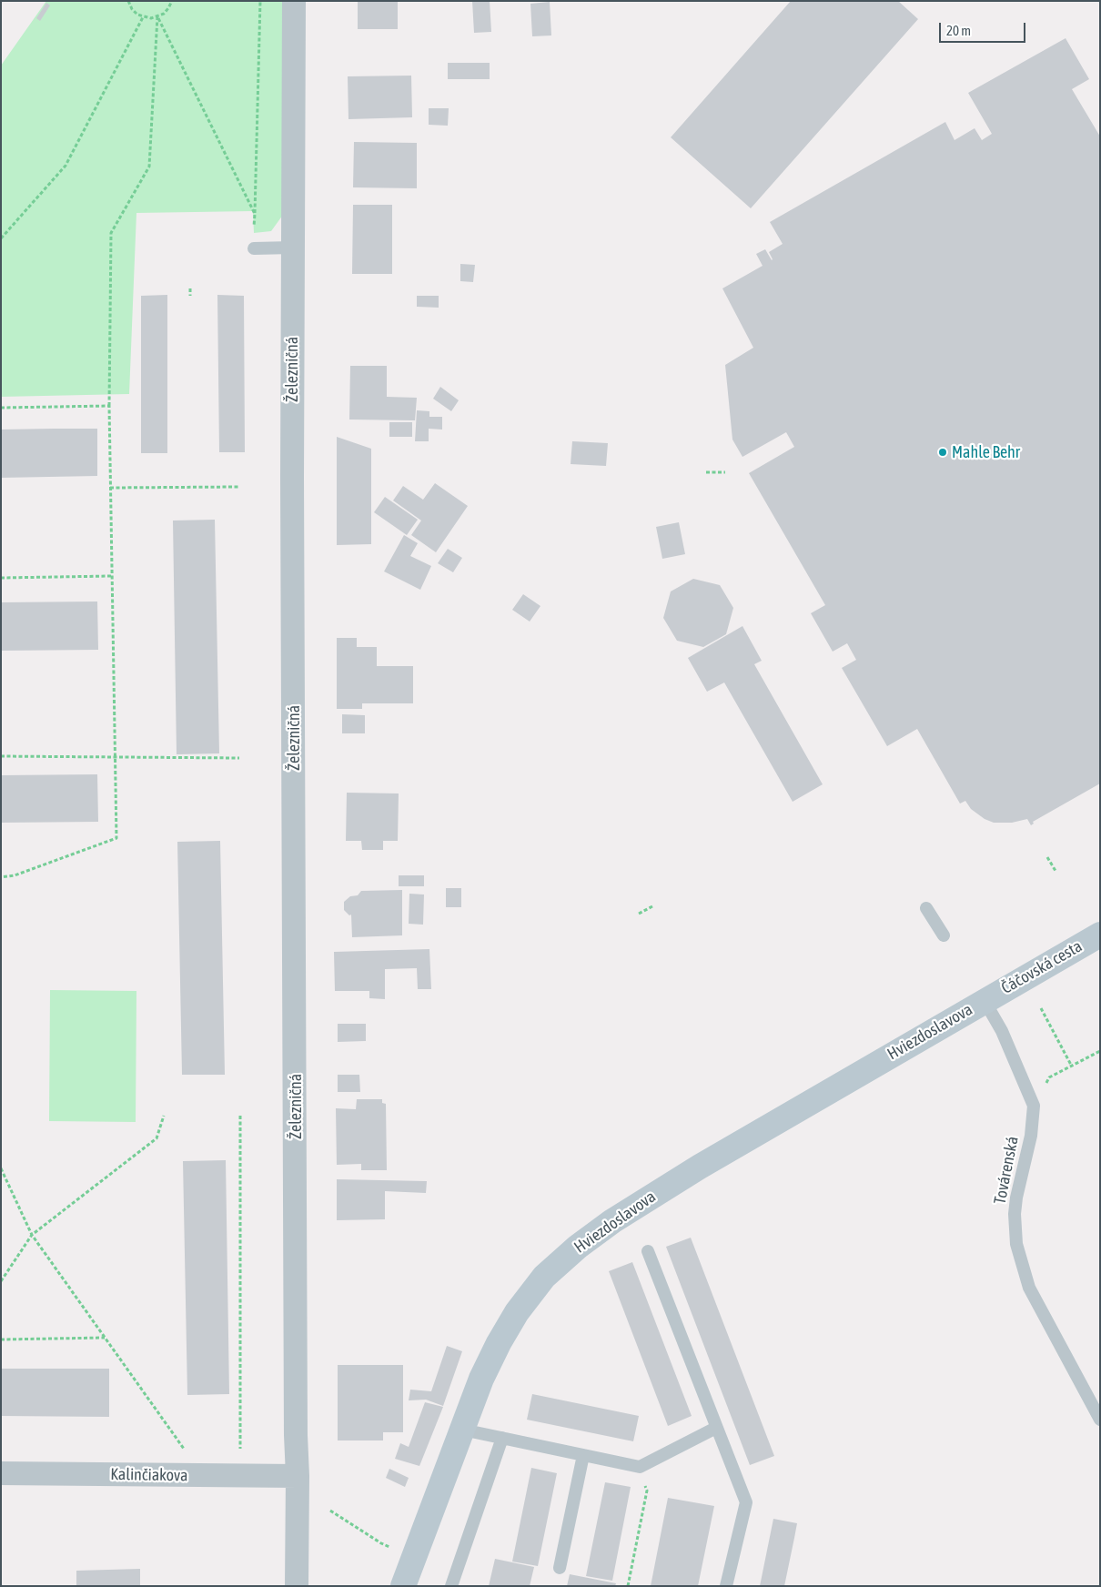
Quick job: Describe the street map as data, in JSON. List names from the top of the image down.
{
  "streets": {
    "main road": ["Čáčovská cesta", "Hviezdoslavova"],
    "street": ["Železničná", "Kalinčiakova"],
    "lane": ["Továrenská"]
  },
  "crossings": [
    ["Železničná", "Kalinčiakova"],
    ["Čáčovská cesta", "Hviezdoslavova"],
    ["Čáčovská cesta", "Továrenská"],
    ["Hviezdoslavova", "Továrenská"]
  ],
  "places": ["Mahle Behr"],
  "scale_bar": "20 m"
}
